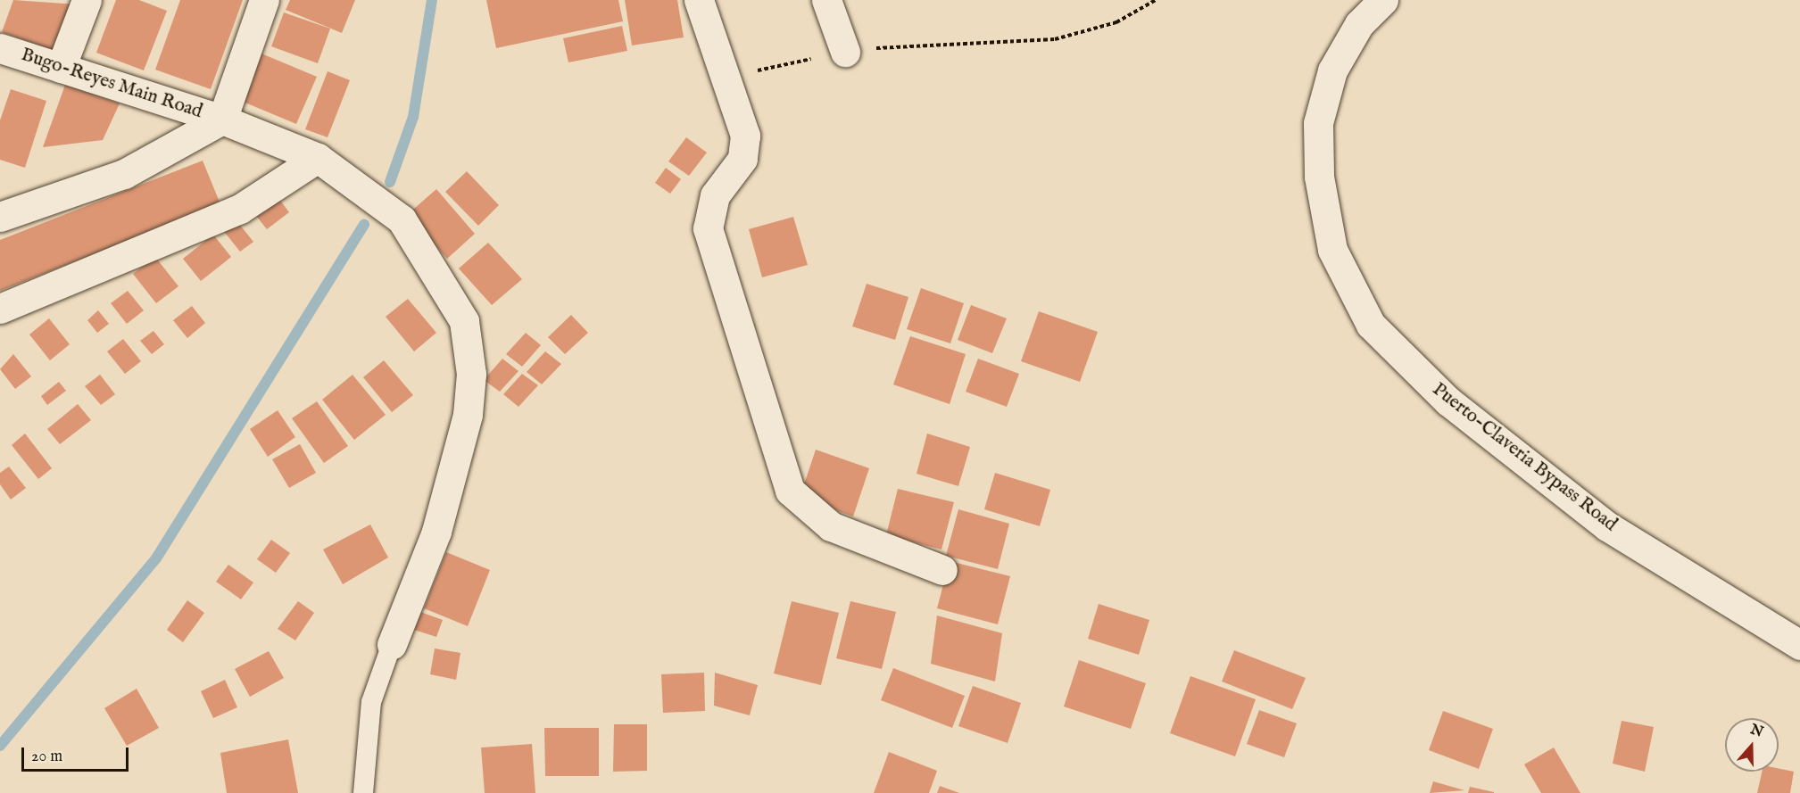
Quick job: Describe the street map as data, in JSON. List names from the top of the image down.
{
  "streets": {
    "street": ["Bugo-Reyes Main Road", "Puerto-Claveria Bypass Road"]
  },
  "scale_bar": "20 m",
  "north": "top"
}
